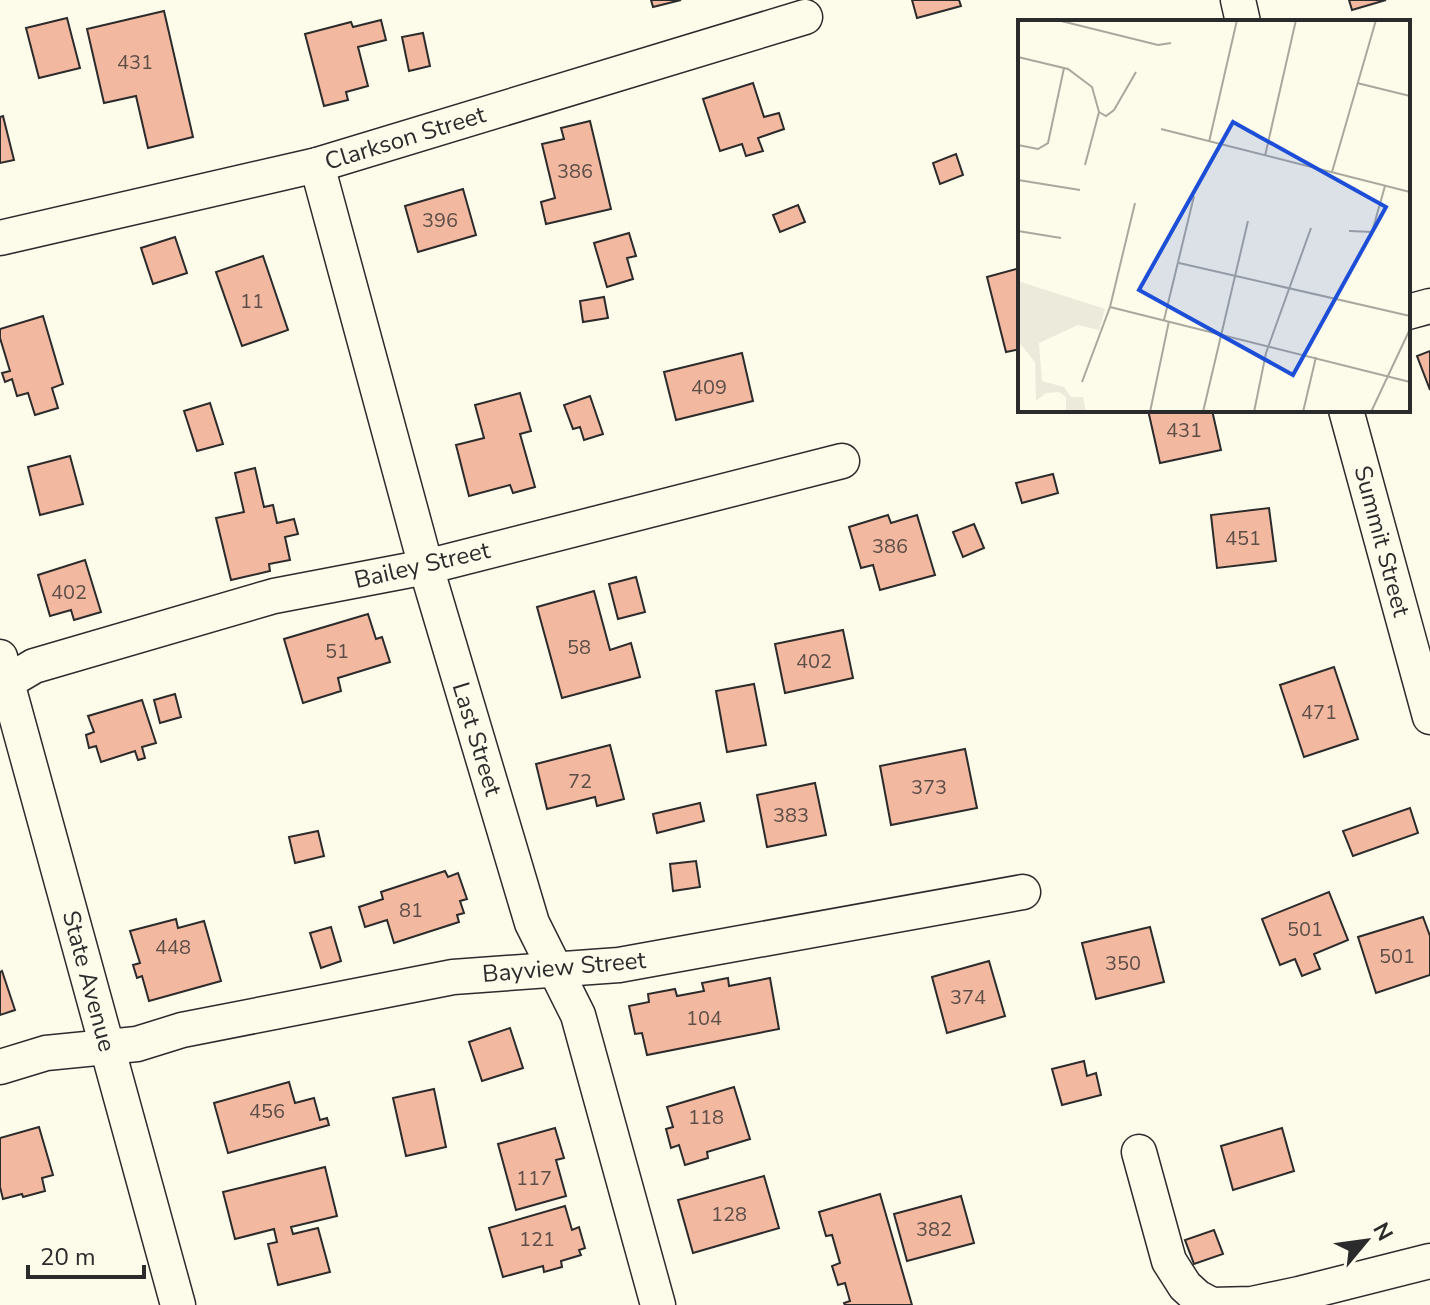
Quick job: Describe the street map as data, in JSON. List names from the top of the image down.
{
  "streets": {
    "street": [
      "Clarkson Street",
      "Summit Street",
      "Bailey Street",
      "Last Street",
      "Bayview Street",
      "State Avenue"
    ]
  },
  "crossings": [
    ["Clarkson Street", "Last Street"],
    ["Bailey Street", "Last Street"],
    ["Bailey Street", "State Avenue"],
    ["Last Street", "Bayview Street"],
    ["Bayview Street", "State Avenue"]
  ],
  "house_numbers": [
    "431",
    "386",
    "396",
    "11",
    "409",
    "431",
    "451",
    "386",
    "402",
    "58",
    "51",
    "402",
    "471",
    "72",
    "373",
    "383",
    "81",
    "501",
    "448",
    "501",
    "350",
    "374",
    "104",
    "456",
    "118",
    "117",
    "128",
    "382",
    "121"
  ],
  "scale_bar": "20 m",
  "north": "top right"
}
